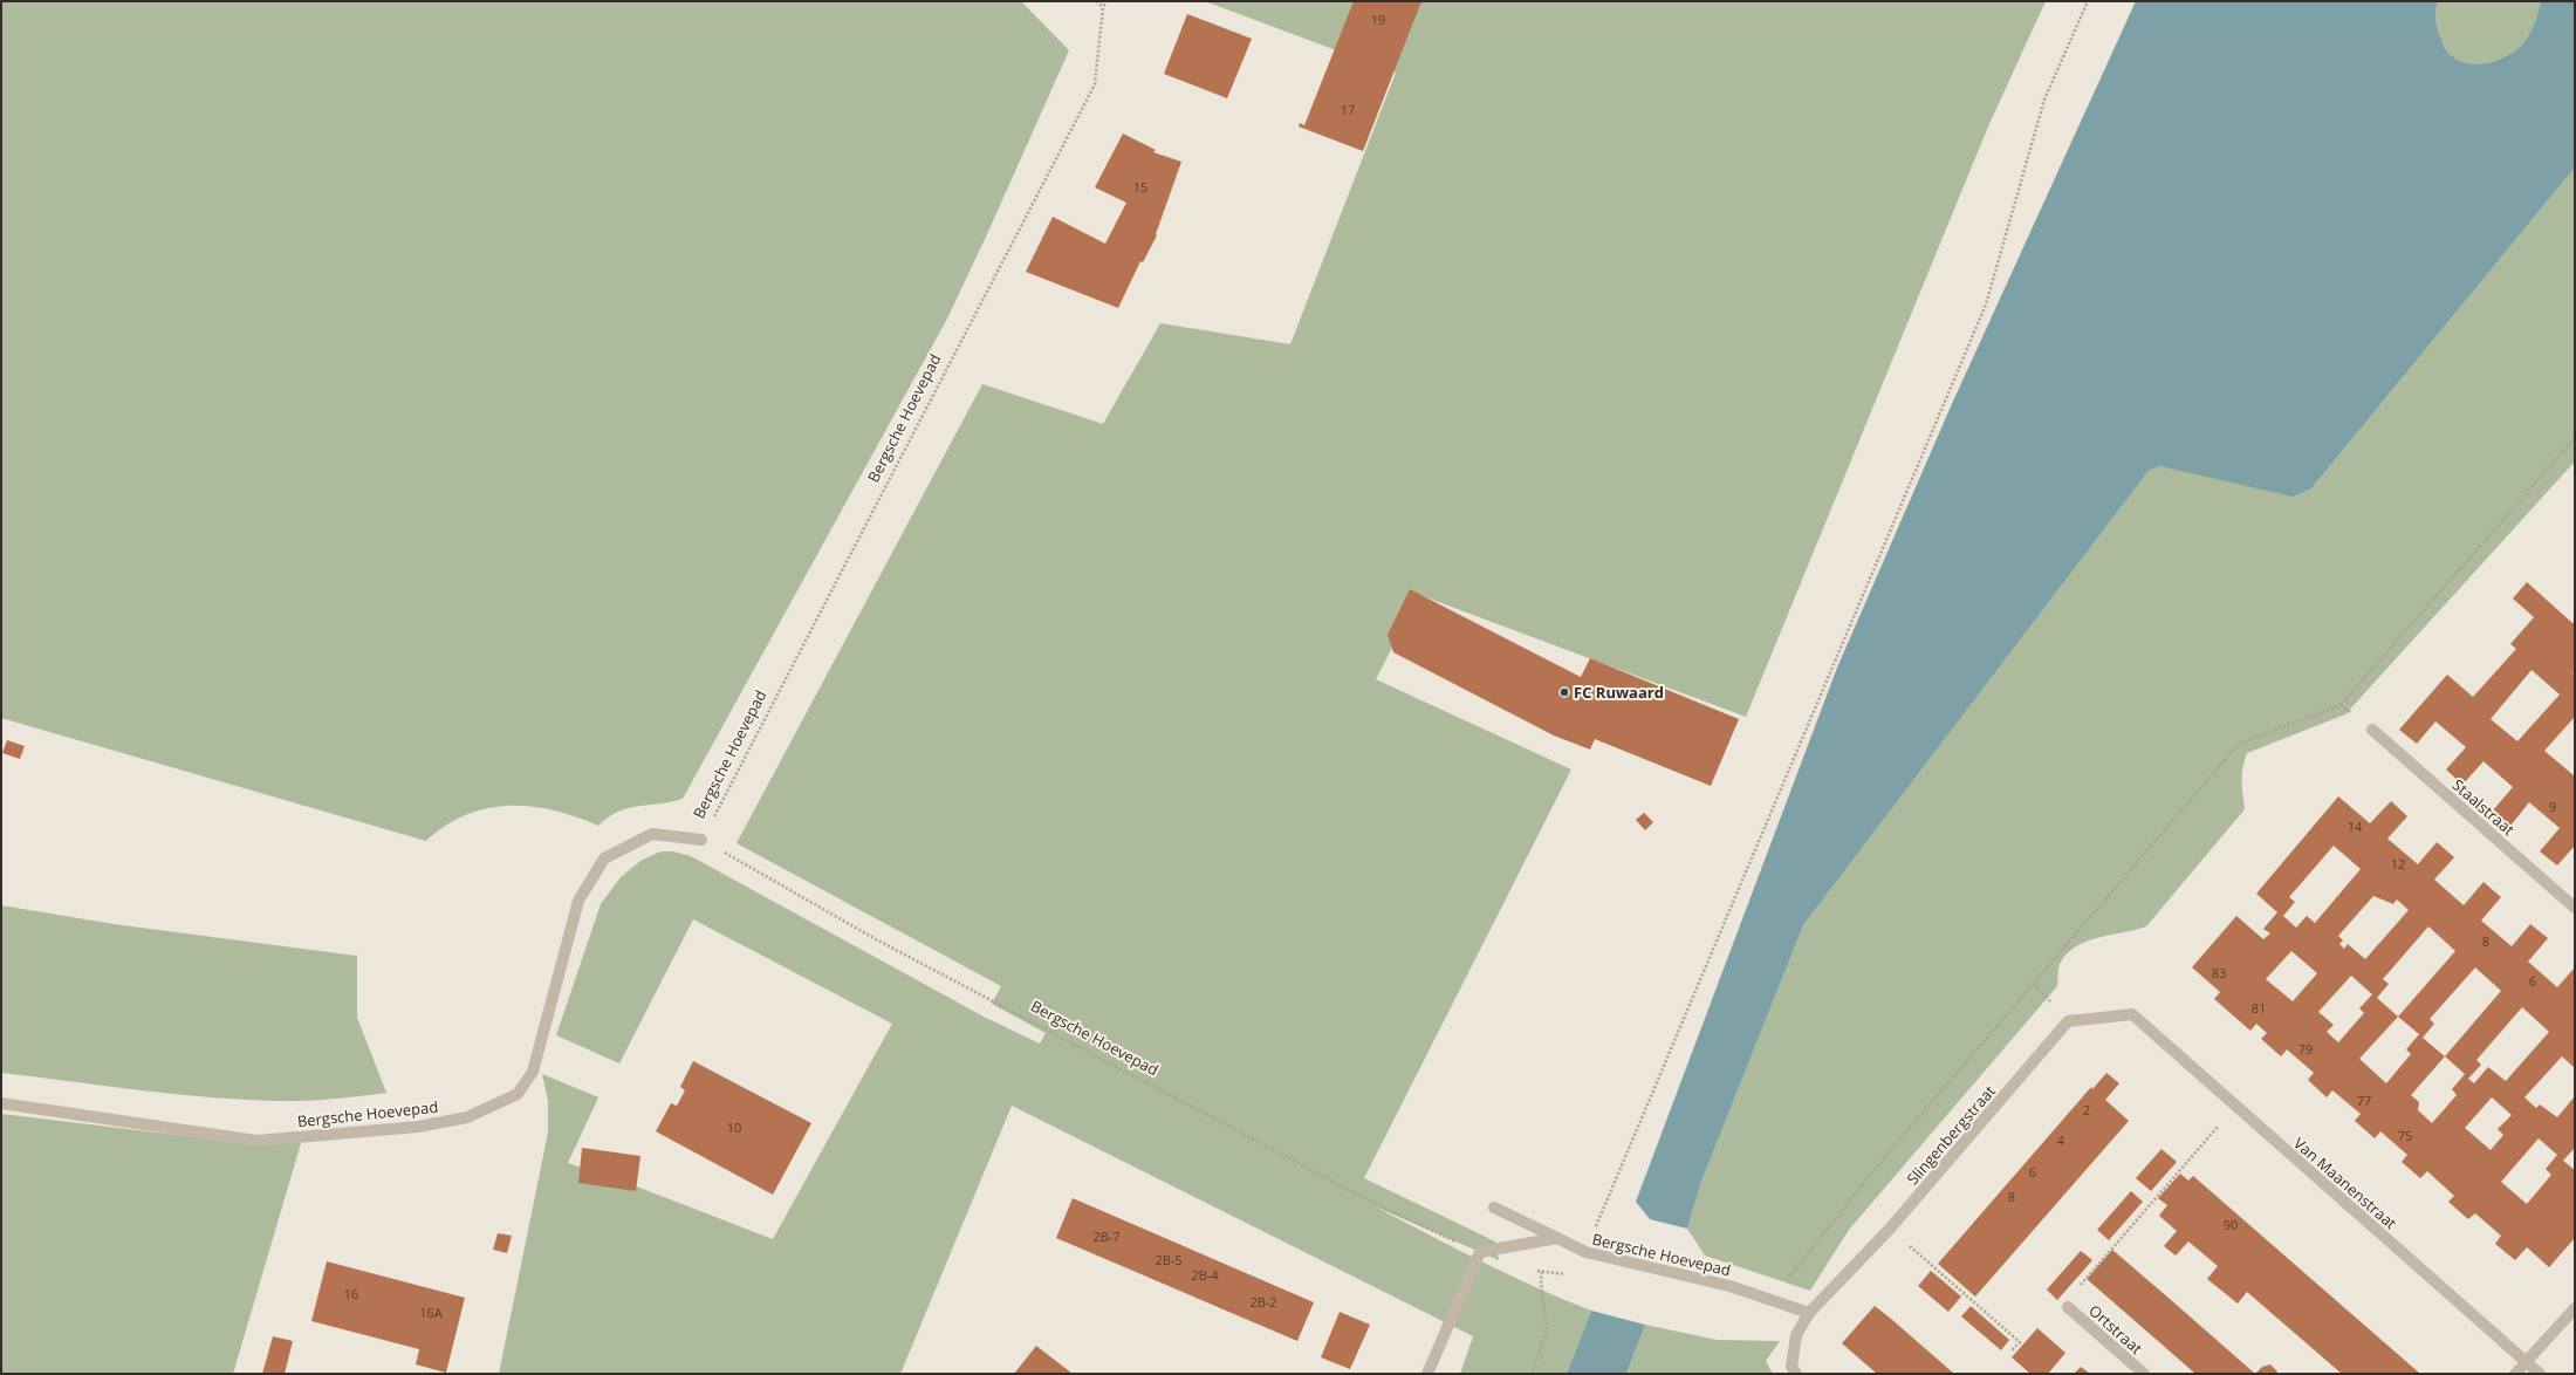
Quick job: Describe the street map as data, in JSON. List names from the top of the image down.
{
  "streets": {
    "street": [
      "Bergsche Hoevepad",
      "Staalstraat",
      "Slingenbergstraat",
      "Van Maanenstraat",
      "Ortstraat"
    ]
  },
  "crossings": [
    ["Bergsche Hoevepad", "Slingenbergstraat"],
    ["Slingenbergstraat", "Van Maanenstraat"]
  ],
  "places": ["FC Ruwaard"],
  "house_numbers": [
    "19",
    "17",
    "15",
    "9",
    "14",
    "12",
    "8",
    "83",
    "6",
    "81",
    "79",
    "77",
    "2",
    "10",
    "75",
    "4",
    "6",
    "8",
    "90",
    "2B-7",
    "2B-5",
    "2B-4",
    "16",
    "2B-2",
    "16A"
  ]
}
